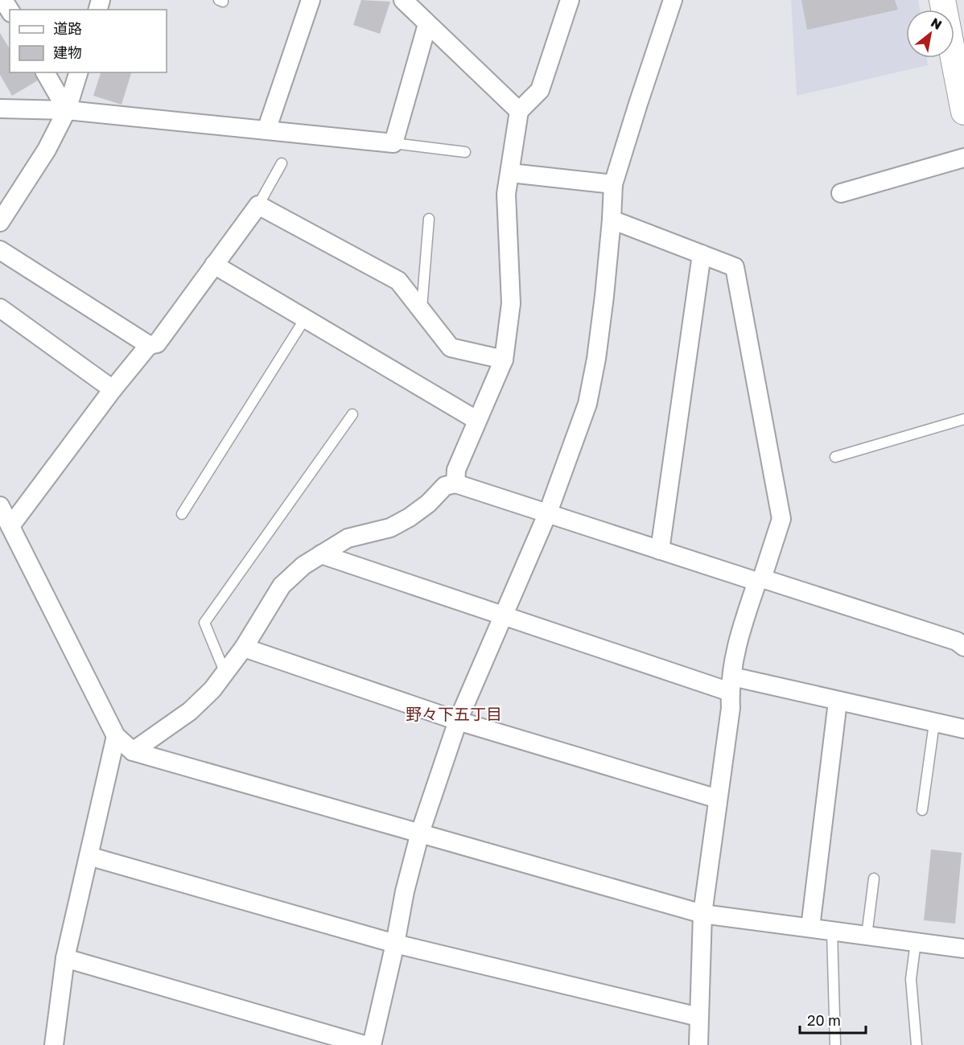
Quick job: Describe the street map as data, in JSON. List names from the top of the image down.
{
  "districts": ["野々下五丁目"],
  "legend": ["道路", "建物"],
  "scale_bar": "20 m",
  "north": "top right"
}
